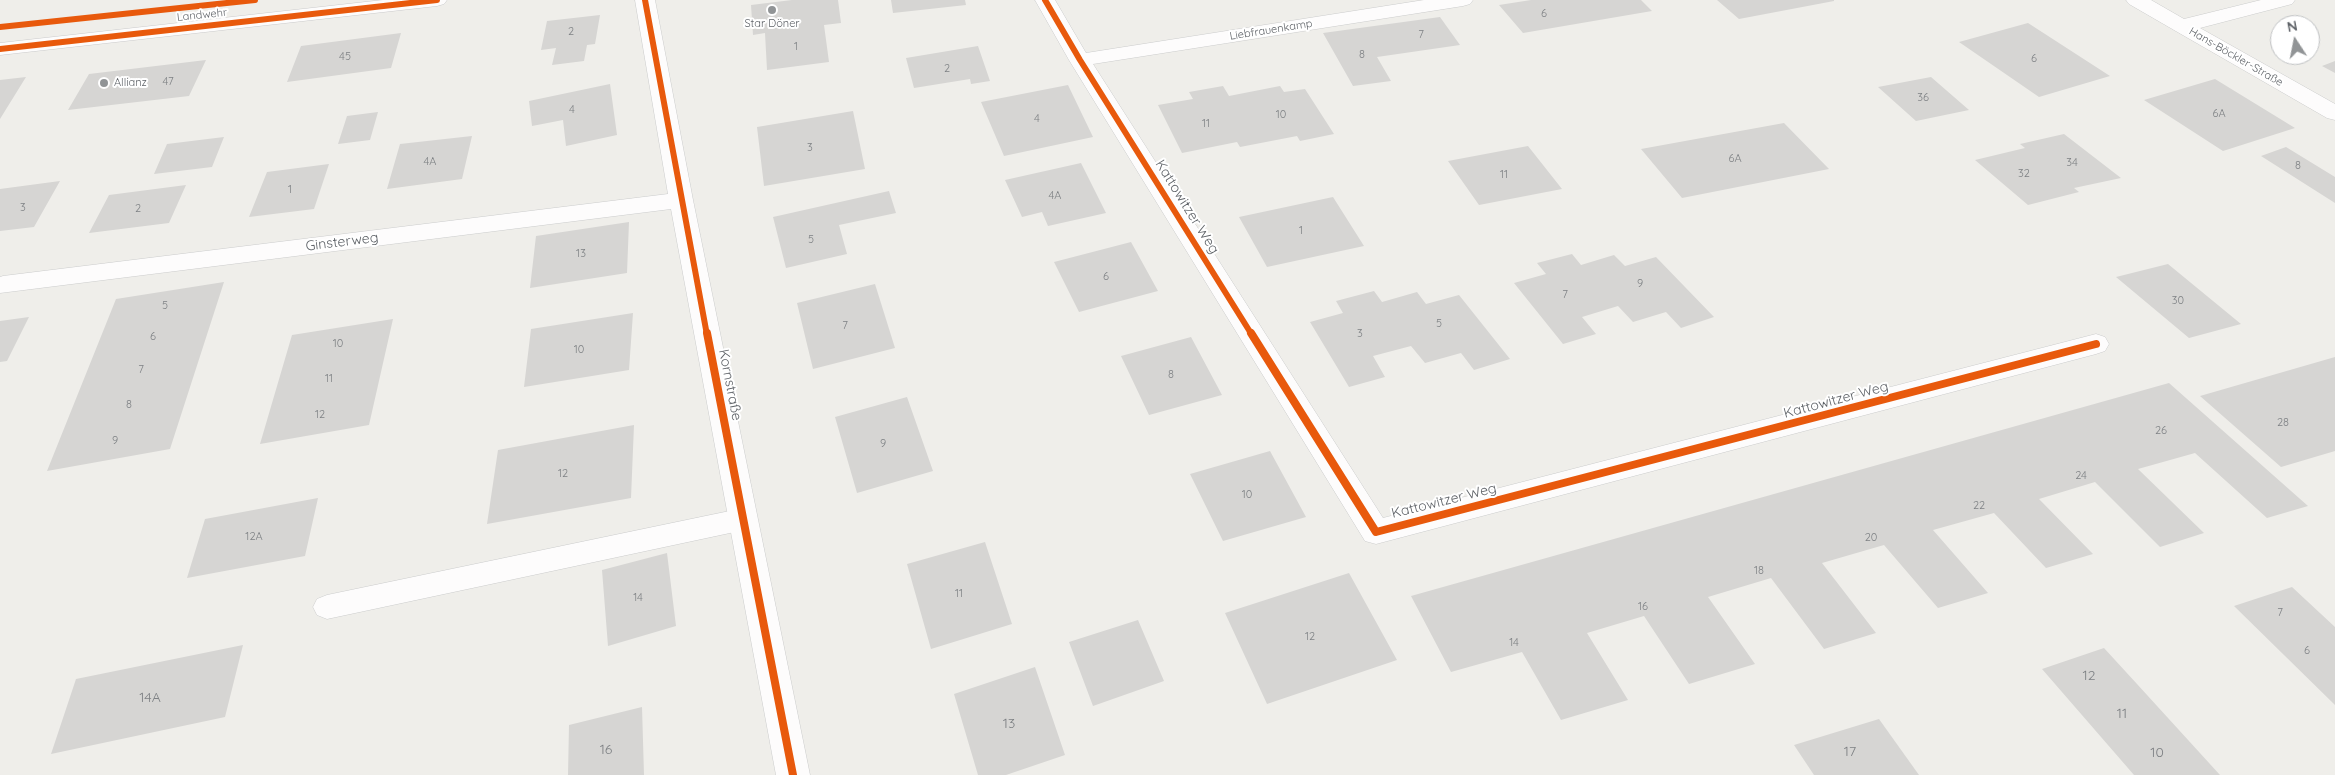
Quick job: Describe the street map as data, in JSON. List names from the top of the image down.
{
  "streets": {
    "street": [
      "Landwehr",
      "Liebfrauenkamp",
      "Hans-Böckler-Straße",
      "Kattowitzer Weg",
      "Ginsterweg",
      "Kornstraße"
    ]
  },
  "crossings": [
    ["Liebfrauenkamp", "Kattowitzer Weg"],
    ["Ginsterweg", "Kornstraße"]
  ],
  "places": ["Star Döner", "Allianz"],
  "house_numbers": [
    "6",
    "2",
    "7",
    "1",
    "8",
    "45",
    "6",
    "2",
    "47",
    "36",
    "4",
    "6A",
    "10",
    "4",
    "11",
    "3",
    "6A",
    "4A",
    "34",
    "8",
    "32",
    "11",
    "1",
    "4A",
    "3",
    "2",
    "1",
    "5",
    "13",
    "6",
    "9",
    "7",
    "30",
    "5",
    "5",
    "7",
    "3",
    "6",
    "10",
    "10",
    "7",
    "8",
    "11",
    "8",
    "12",
    "28",
    "26",
    "9",
    "9",
    "12",
    "24",
    "10",
    "22",
    "12A",
    "20",
    "18",
    "11",
    "14",
    "16",
    "7",
    "12",
    "14",
    "6",
    "12",
    "14A",
    "11",
    "13",
    "16",
    "17",
    "10"
  ],
  "north": "top"
}
